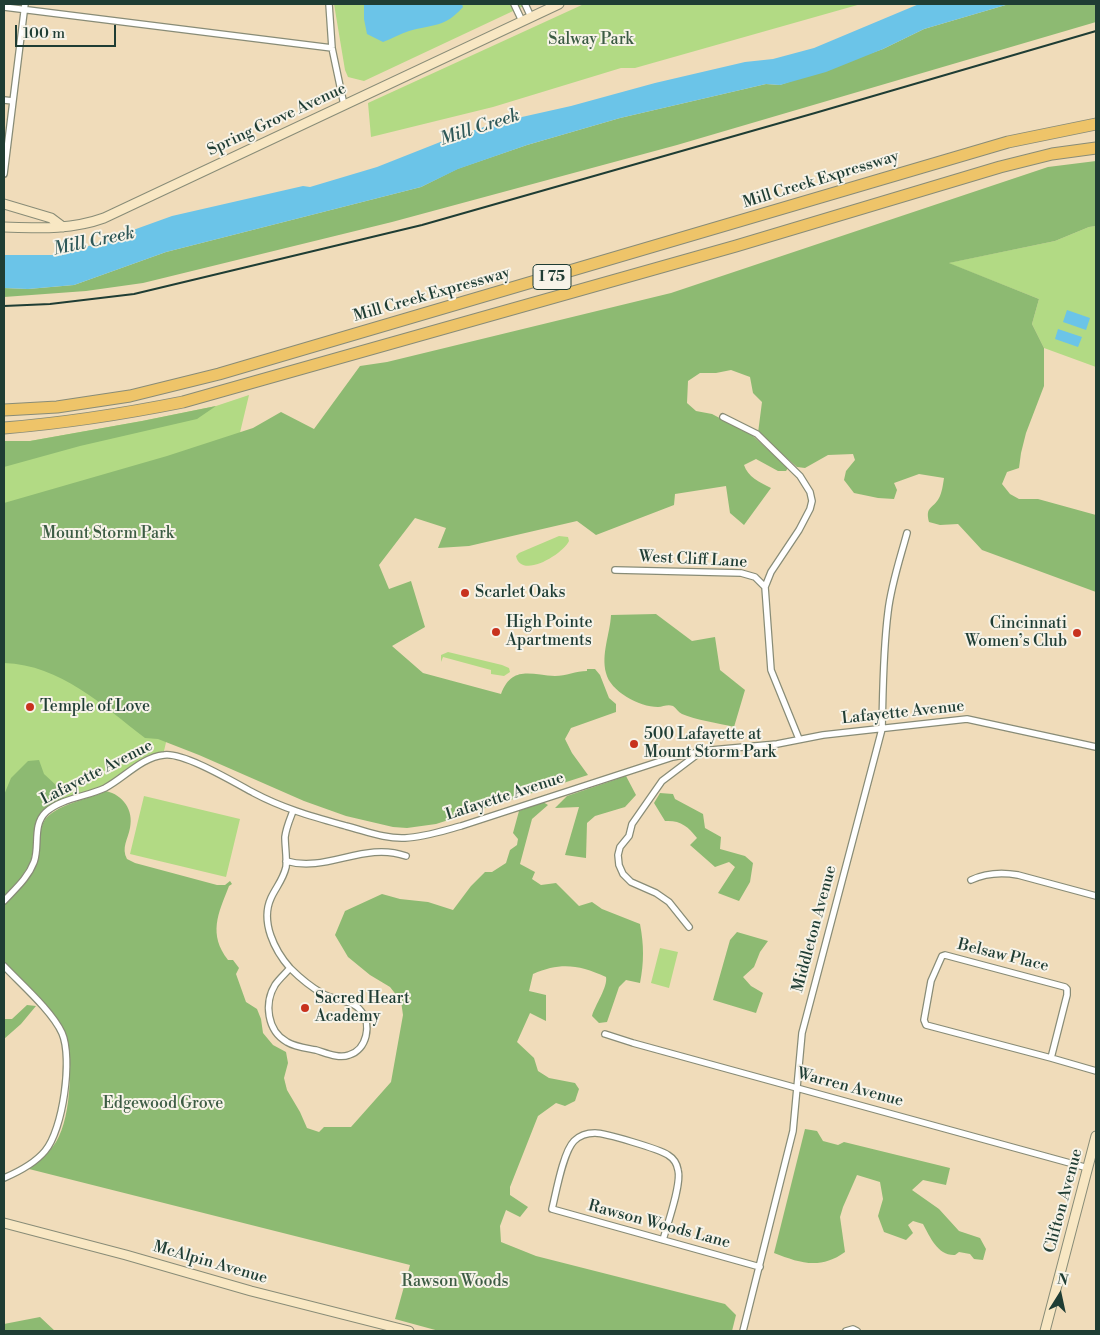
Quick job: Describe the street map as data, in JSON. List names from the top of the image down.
{
  "streets": {
    "highway": ["Mill Creek Expressway", "I 75"],
    "main road": ["Spring Grove Avenue", "Clifton Avenue", "McAlpin Avenue"],
    "street": [
      "West Cliff Lane",
      "Lafayette Avenue",
      "Middleton Avenue",
      "Belsaw Place",
      "Warren Avenue",
      "Rawson Woods Lane"
    ]
  },
  "crossings": [
    ["Lafayette Avenue", "Middleton Avenue"],
    ["Middleton Avenue", "Warren Avenue"],
    ["Middleton Avenue", "Rawson Woods Lane"],
    ["Warren Avenue", "Clifton Avenue"]
  ],
  "water": ["Mill Creek"],
  "parks": [
    "Salway Park",
    "Mount Storm Park",
    "Edgewood Grove",
    "Rawson Woods"
  ],
  "places": [
    "Scarlet Oaks",
    "High Pointe Apartments",
    "Cincinnati Women’s Club",
    "Temple of Love",
    "500 Lafayette at Mount Storm Park",
    "Sacred Heart Academy"
  ],
  "scale_bar": "100 m",
  "north": "top"
}
